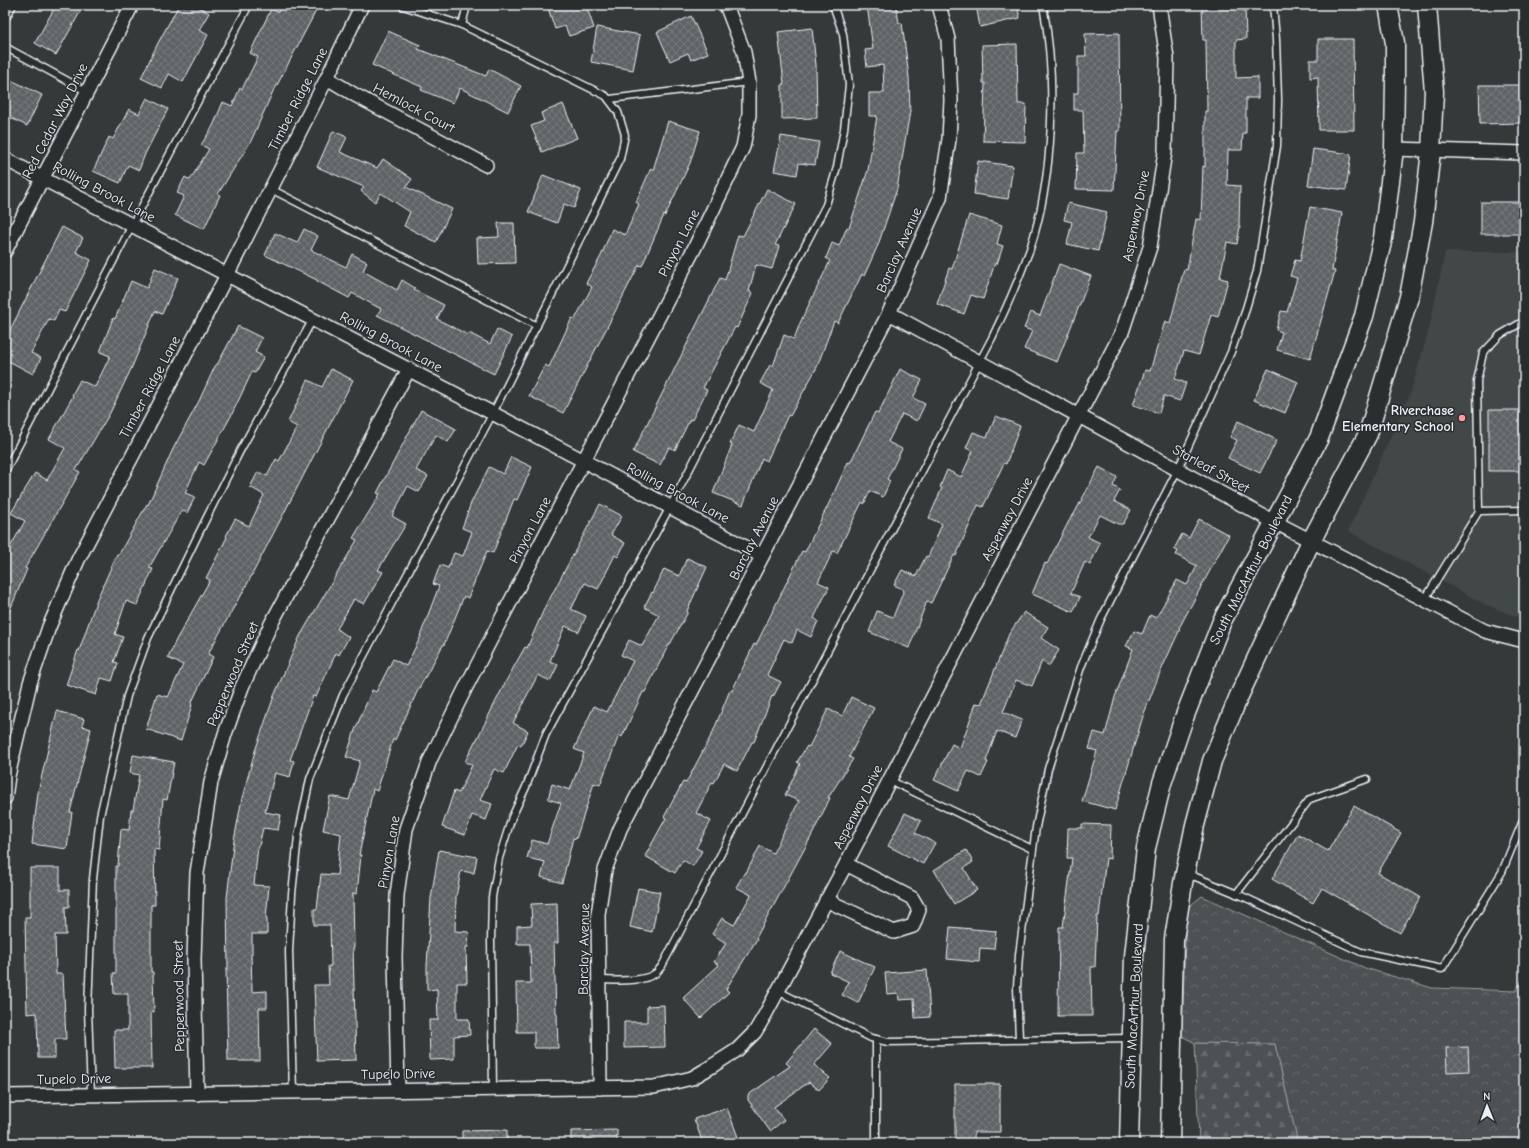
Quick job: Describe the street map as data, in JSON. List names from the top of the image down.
{
  "streets": {
    "main road": ["South MacArthur Boulevard"],
    "street": [
      "Timber Ridge Lane",
      "Hemlock Court",
      "Red Cedar Way Drive",
      "Rolling Brook Lane",
      "Aspenway Drive",
      "Pinyon Lane",
      "Barclay Avenue",
      "Starleaf Street",
      "Pepperwood Street",
      "Tupelo Drive"
    ]
  },
  "crossings": [
    ["Timber Ridge Lane", "Hemlock Court"],
    ["Timber Ridge Lane", "Rolling Brook Lane"],
    ["Red Cedar Way Drive", "Rolling Brook Lane"],
    ["Rolling Brook Lane", "Pinyon Lane"],
    ["Rolling Brook Lane", "Barclay Avenue"],
    ["Rolling Brook Lane", "Pepperwood Street"],
    ["Aspenway Drive", "Starleaf Street"],
    ["Aspenway Drive", "Tupelo Drive"],
    ["Pinyon Lane", "Tupelo Drive"],
    ["Barclay Avenue", "Starleaf Street"],
    ["Barclay Avenue", "Tupelo Drive"],
    ["Starleaf Street", "South MacArthur Boulevard"],
    ["Pepperwood Street", "Tupelo Drive"]
  ],
  "places": ["Riverchase Elementary School"],
  "north": "top"
}
